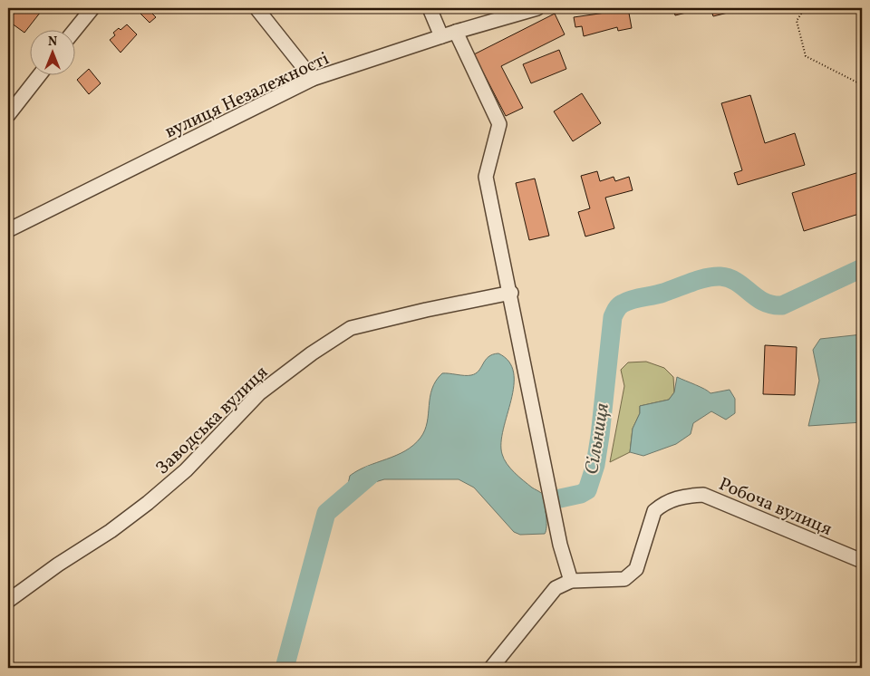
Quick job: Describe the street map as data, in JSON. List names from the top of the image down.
{
  "streets": {
    "street": ["вулиця Незалежності", "Заводська вулиця", "Робоча вулиця"]
  },
  "water": ["Сільниця"],
  "north": "top"
}
